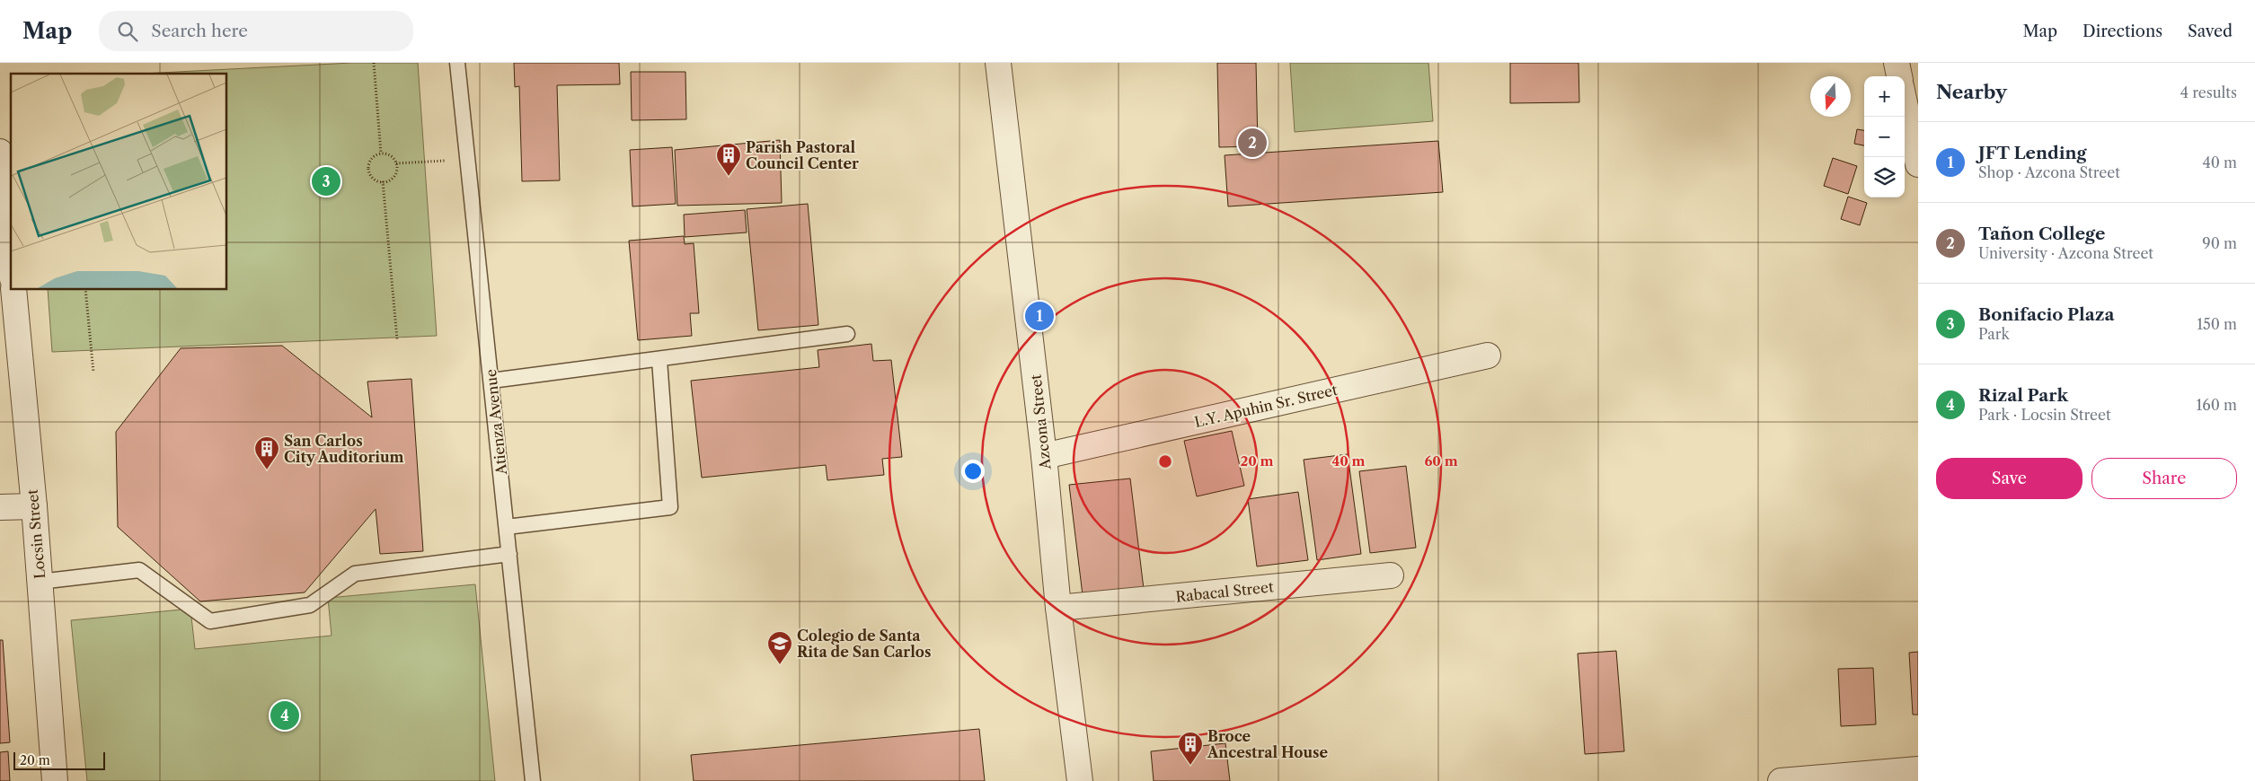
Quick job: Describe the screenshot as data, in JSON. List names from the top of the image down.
{
  "streets": {
    "street": [
      "L.Y. Apuhin Sr. Street",
      "Azcona Street",
      "Locsin Street",
      "Rabacal Street"
    ],
    "lane": ["Atienza Avenue"]
  },
  "crossings": [
    ["L.Y. Apuhin Sr. Street", "Azcona Street"],
    ["Azcona Street", "Rabacal Street"]
  ],
  "places": {
    "building": ["Parish Pastoral Council Center", "San Carlos City Auditorium", "Broce Ancestral House"],
    "school or university": ["Colegio de Santa Rita de San Carlos"]
  },
  "scale_bar": "20 m",
  "north": "bottom",
  "page": {
    "header": "Map",
    "search": "Search here",
    "nav": ["Map", "Directions", "Saved"],
    "heading": ["Nearby", "4 results"],
    "map_buttons": ["+", "−"],
    "list": [
      {
        "mark": "1",
        "name": "JFT Lending",
        "note": "Shop · Azcona Street",
        "value": "40 m"
      },
      {
        "mark": "2",
        "name": "Tañon College",
        "note": "University · Azcona Street",
        "value": "90 m"
      },
      {
        "mark": "3",
        "name": "Bonifacio Plaza",
        "note": "Park",
        "value": "150 m"
      },
      {
        "mark": "4",
        "name": "Rizal Park",
        "note": "Park · Locsin Street",
        "value": "160 m"
      }
    ],
    "pins": [
      "2",
      "3",
      "1",
      "4"
    ],
    "buttons": ["Save", "Share"],
    "scale": "20 m"
  },
  "rings": ["20 m", "40 m", "60 m"]
}
